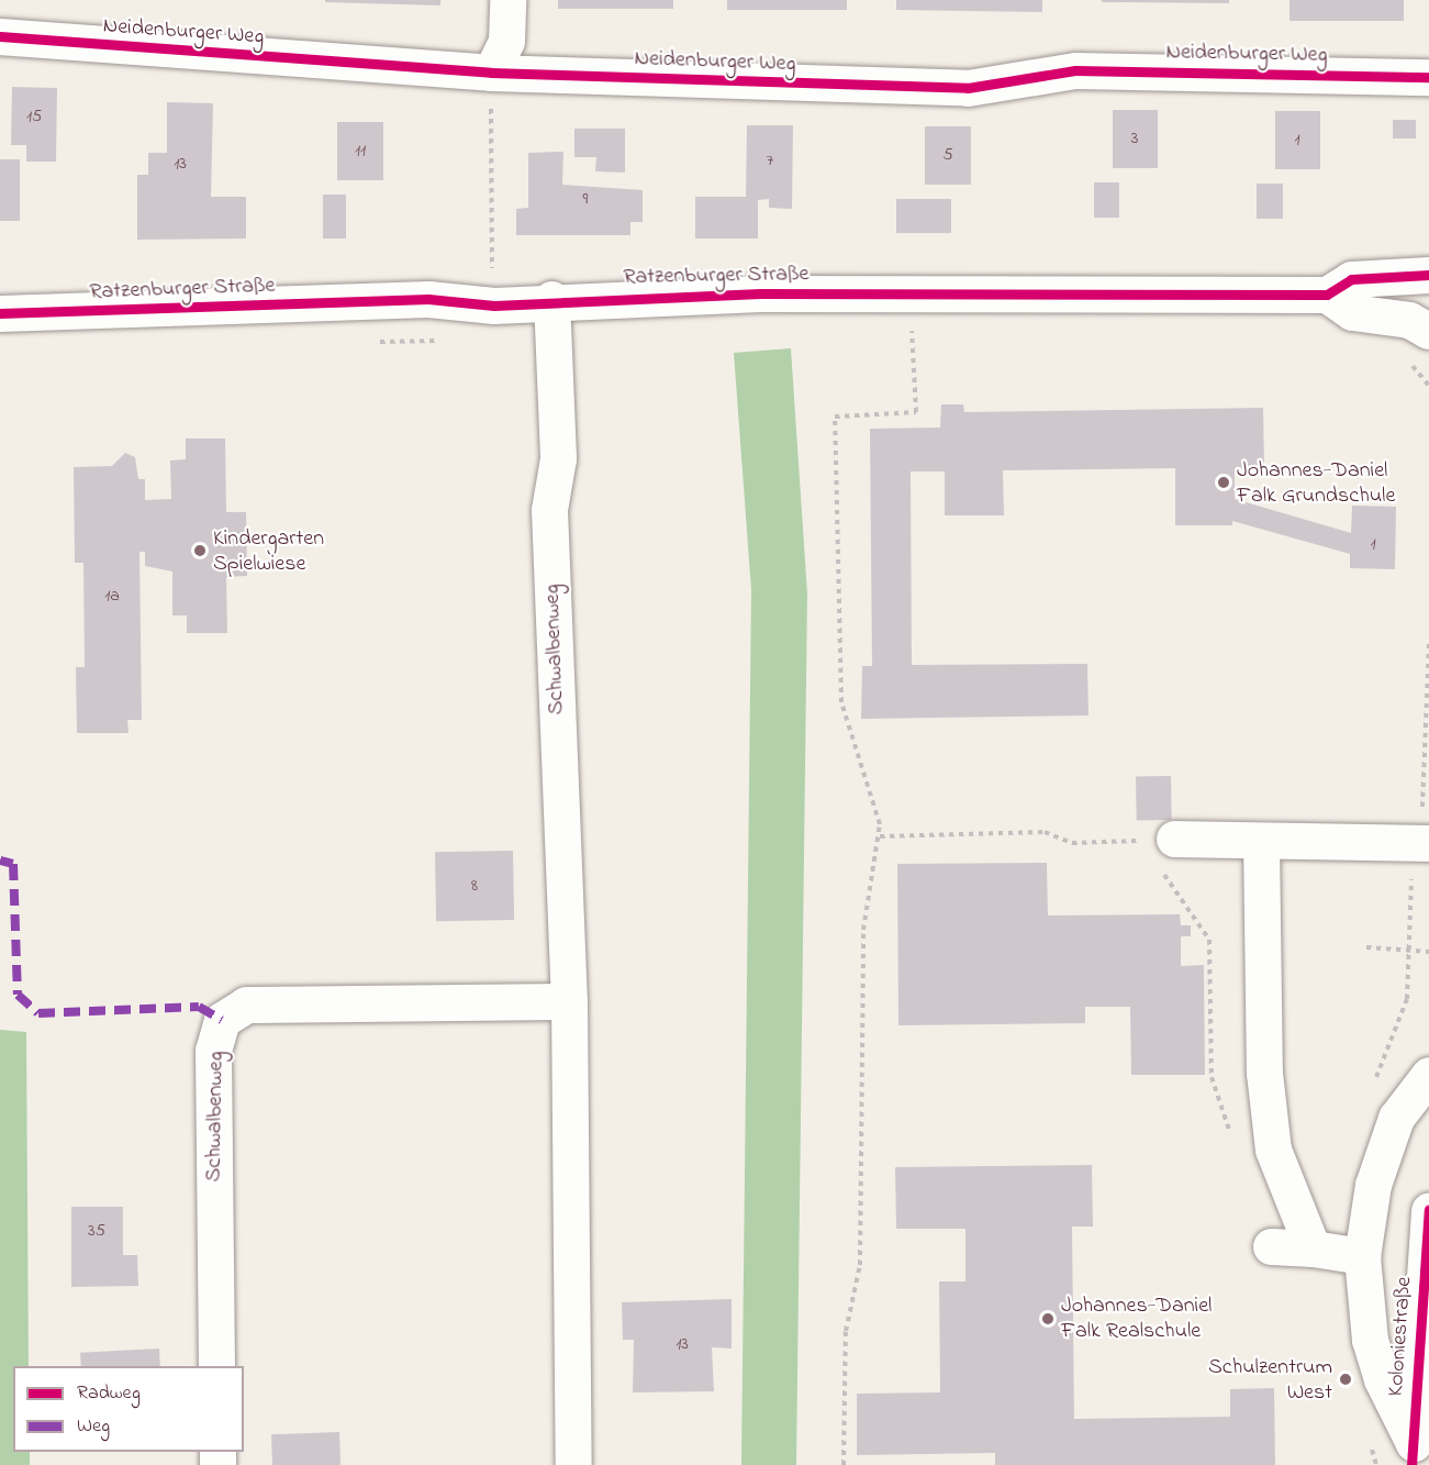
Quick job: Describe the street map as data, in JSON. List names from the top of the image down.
{
  "streets": {
    "street": [
      "Neidenburger Weg",
      "Ratzenburger Straße",
      "Schwalbenweg",
      "Koloniestraße"
    ]
  },
  "crossings": [
    ["Ratzenburger Straße", "Schwalbenweg"]
  ],
  "places": [
    "Johannes-Daniel Falk Grundschule",
    "Kindergarten Spielwiese",
    "Johannes-Daniel Falk Realschule",
    "Schulzentrum West"
  ],
  "house_numbers": [
    "15",
    "3",
    "1",
    "11",
    "5",
    "7",
    "13",
    "9",
    "1",
    "1a",
    "8",
    "35",
    "13"
  ],
  "legend": ["Radweg", "Weg"]
}
